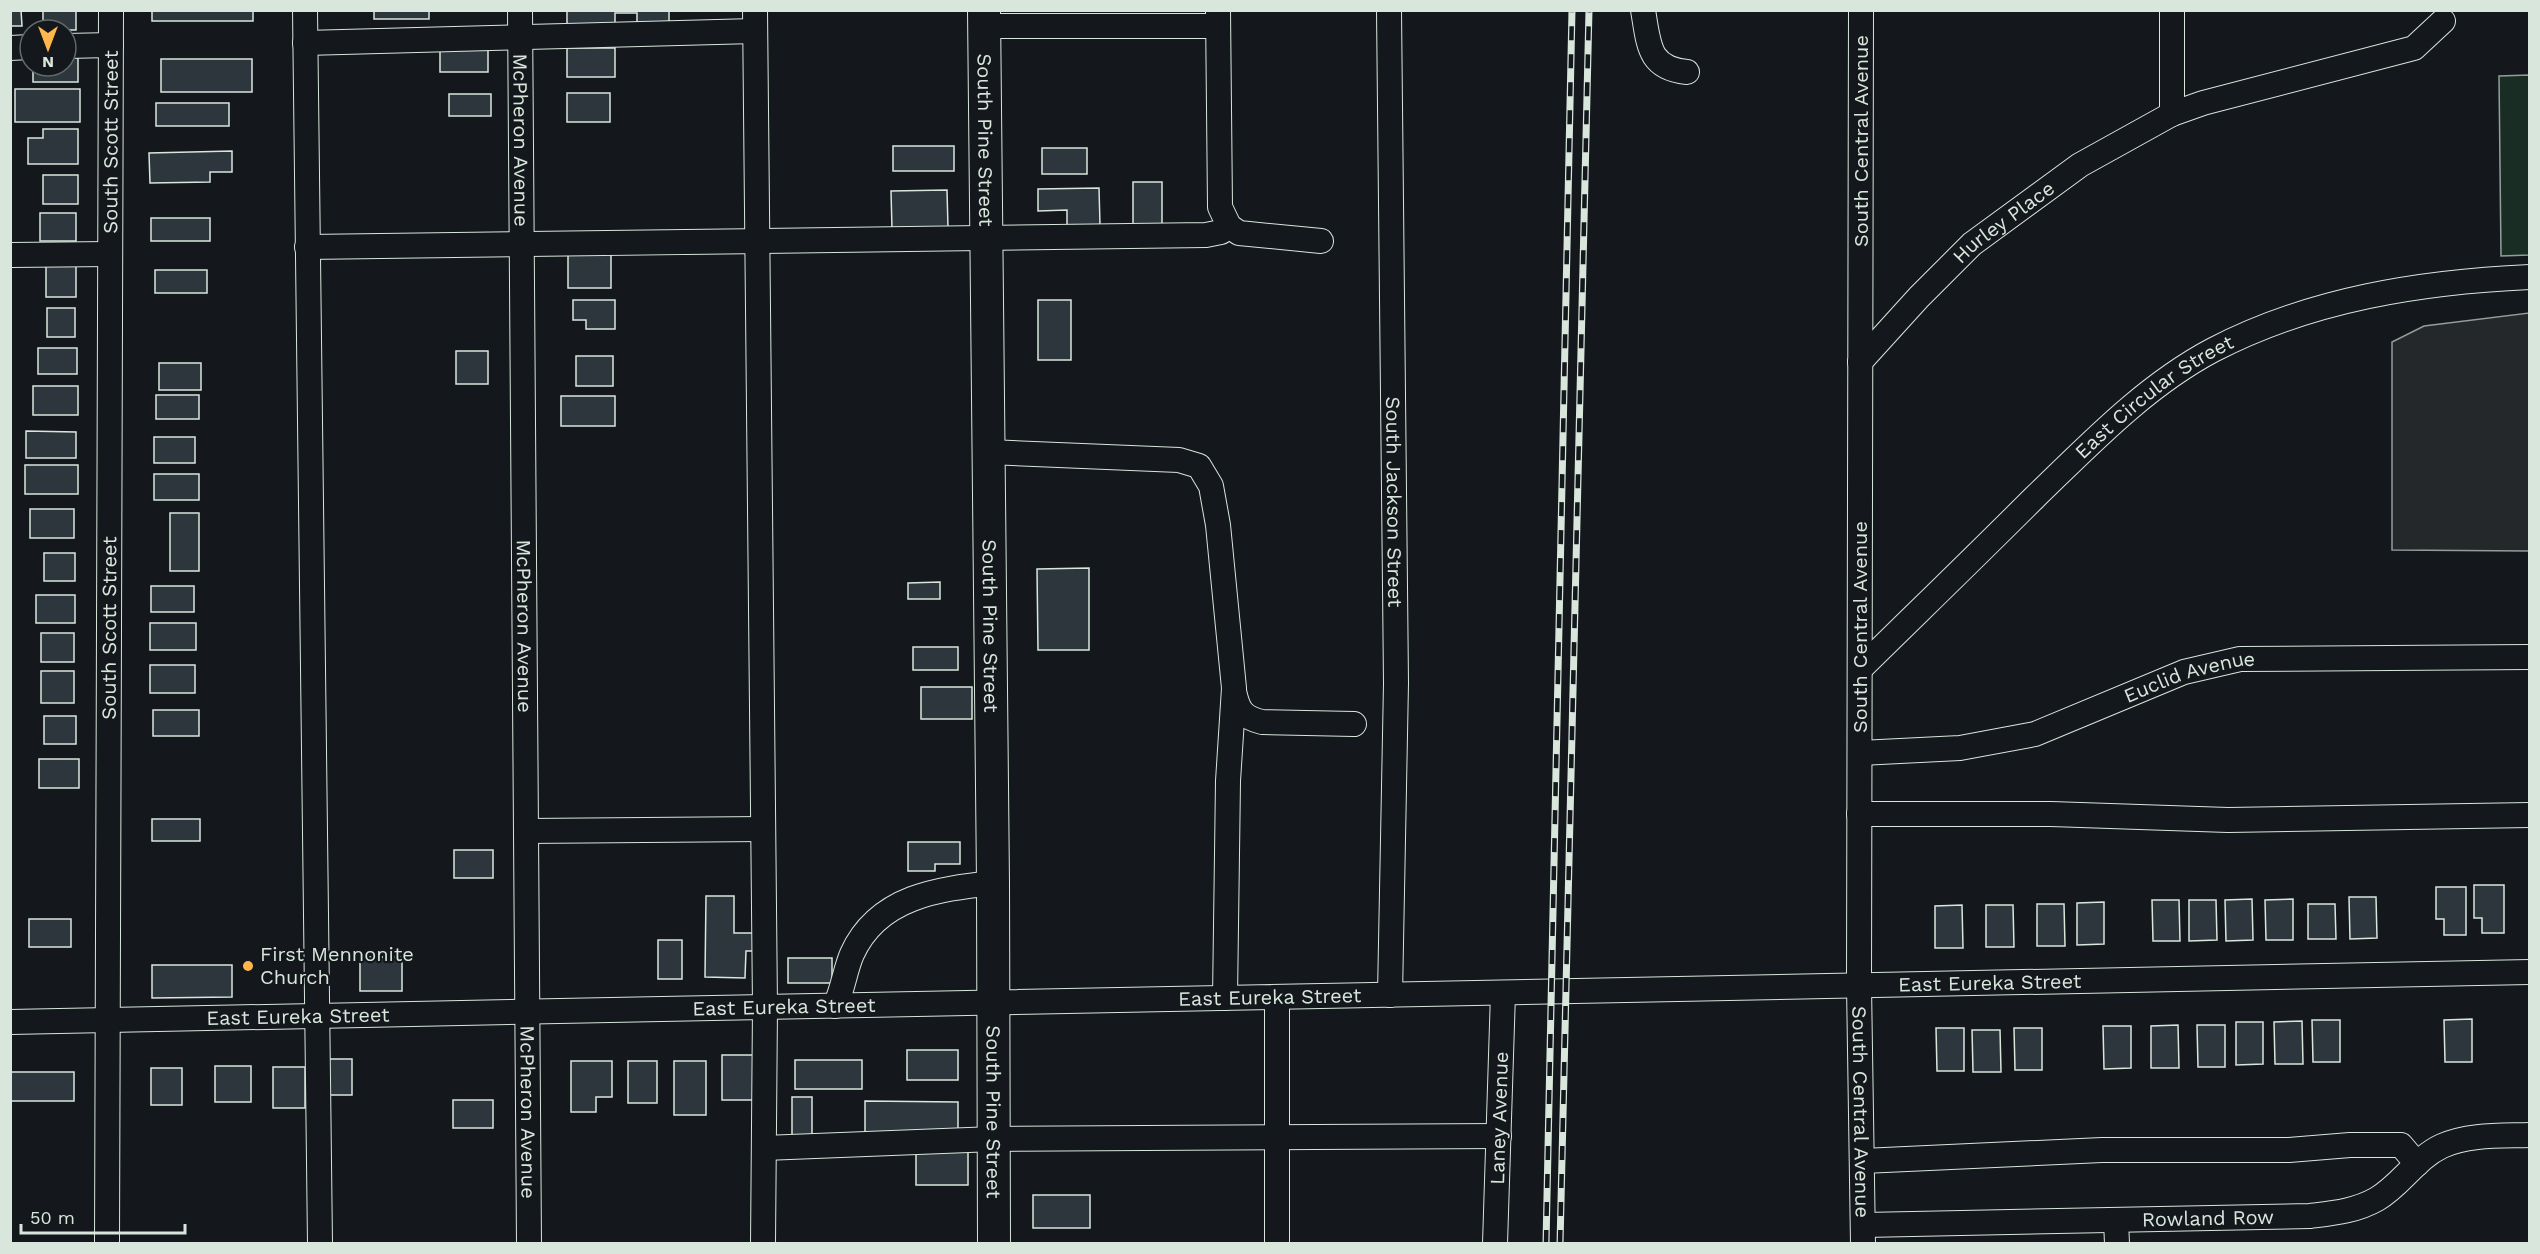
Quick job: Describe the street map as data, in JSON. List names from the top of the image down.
{
  "streets": {
    "main road": ["South Pine Street"],
    "street": [
      "South Scott Street",
      "McPheron Avenue",
      "South Central Avenue",
      "Hurley Place",
      "East Circular Street",
      "South Jackson Street",
      "Euclid Avenue",
      "East Eureka Street",
      "Laney Avenue",
      "Rowland Row"
    ]
  },
  "crossings": [
    ["South Scott Street", "East Eureka Street"],
    ["McPheron Avenue", "East Eureka Street"],
    ["South Pine Street", "East Eureka Street"],
    ["South Central Avenue", "Hurley Place"],
    ["South Central Avenue", "East Circular Street"],
    ["South Central Avenue", "Euclid Avenue"],
    ["South Central Avenue", "East Eureka Street"],
    ["South Central Avenue", "Rowland Row"],
    ["South Jackson Street", "East Eureka Street"],
    ["East Eureka Street", "Laney Avenue"]
  ],
  "places": ["First Mennonite Church"],
  "scale_bar": "50 m",
  "north": "bottom"
}
